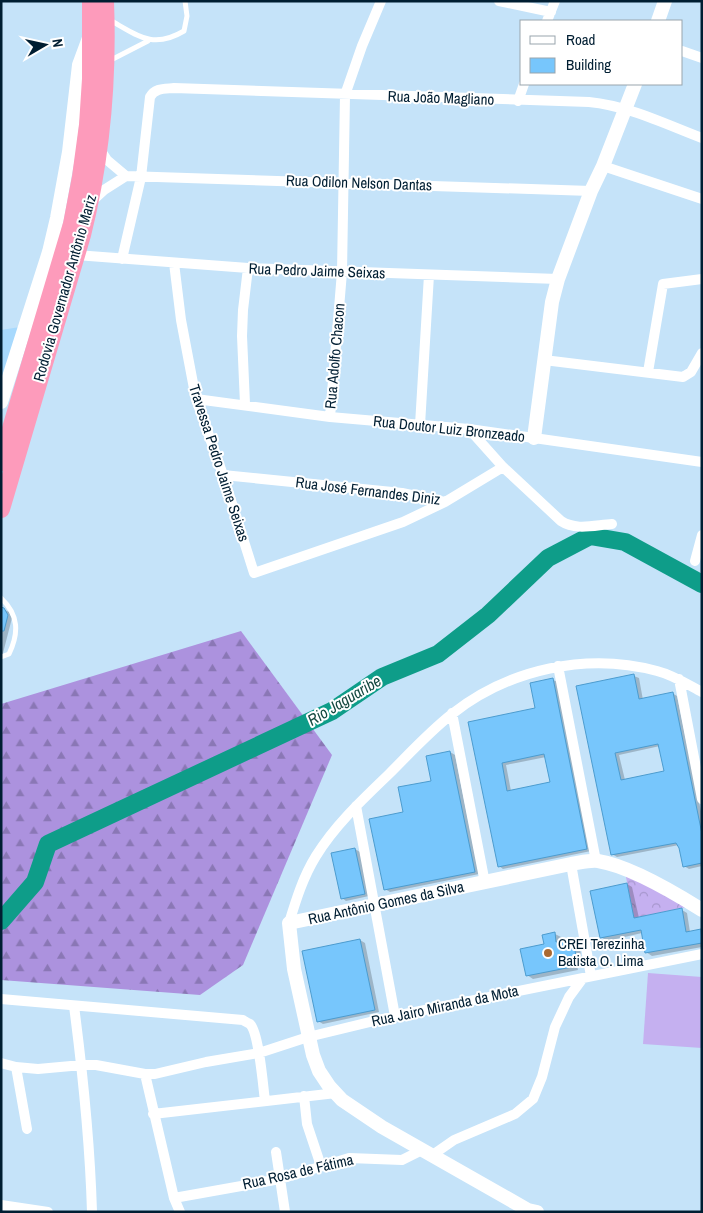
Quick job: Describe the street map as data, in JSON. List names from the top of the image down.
{
  "streets": {
    "highway": ["Rodovia Governador Antônio Mariz"],
    "street": [
      "Rua João Magliano",
      "Rua Odilon Nelson Dantas",
      "Rua Pedro Jaime Seixas",
      "Rua Adolfo Chacon",
      "Rua Doutor Luiz Bronzeado",
      "Travessa Pedro Jaime Seixas",
      "Rua José Fernandes Diniz",
      "Rua Antônio Gomes da Silva",
      "Rua Jairo Miranda da Mota",
      "Rua Rosa de Fátima"
    ]
  },
  "crossings": [
    ["Rua João Magliano", "Rua Odilon Nelson Dantas"],
    ["Rua João Magliano", "Rua Pedro Jaime Seixas"],
    ["Rua João Magliano", "Rua Adolfo Chacon"],
    ["Rua Odilon Nelson Dantas", "Rua Adolfo Chacon"],
    ["Rua Pedro Jaime Seixas", "Rodovia Governador Antônio Mariz"],
    ["Rua Pedro Jaime Seixas", "Rua Adolfo Chacon"],
    ["Rua Pedro Jaime Seixas", "Travessa Pedro Jaime Seixas"],
    ["Rua Adolfo Chacon", "Rua Doutor Luiz Bronzeado"],
    ["Rua Doutor Luiz Bronzeado", "Travessa Pedro Jaime Seixas"],
    ["Travessa Pedro Jaime Seixas", "Rua José Fernandes Diniz"],
    ["Rua Antônio Gomes da Silva", "Rua Jairo Miranda da Mota"],
    ["Rua Antônio Gomes da Silva", "Rua Rosa de Fátima"]
  ],
  "water": ["Rio Jaguaribe"],
  "places": ["CREI Terezinha Batista O. Lima"],
  "legend": ["Road", "Building"],
  "north": "right"
}
